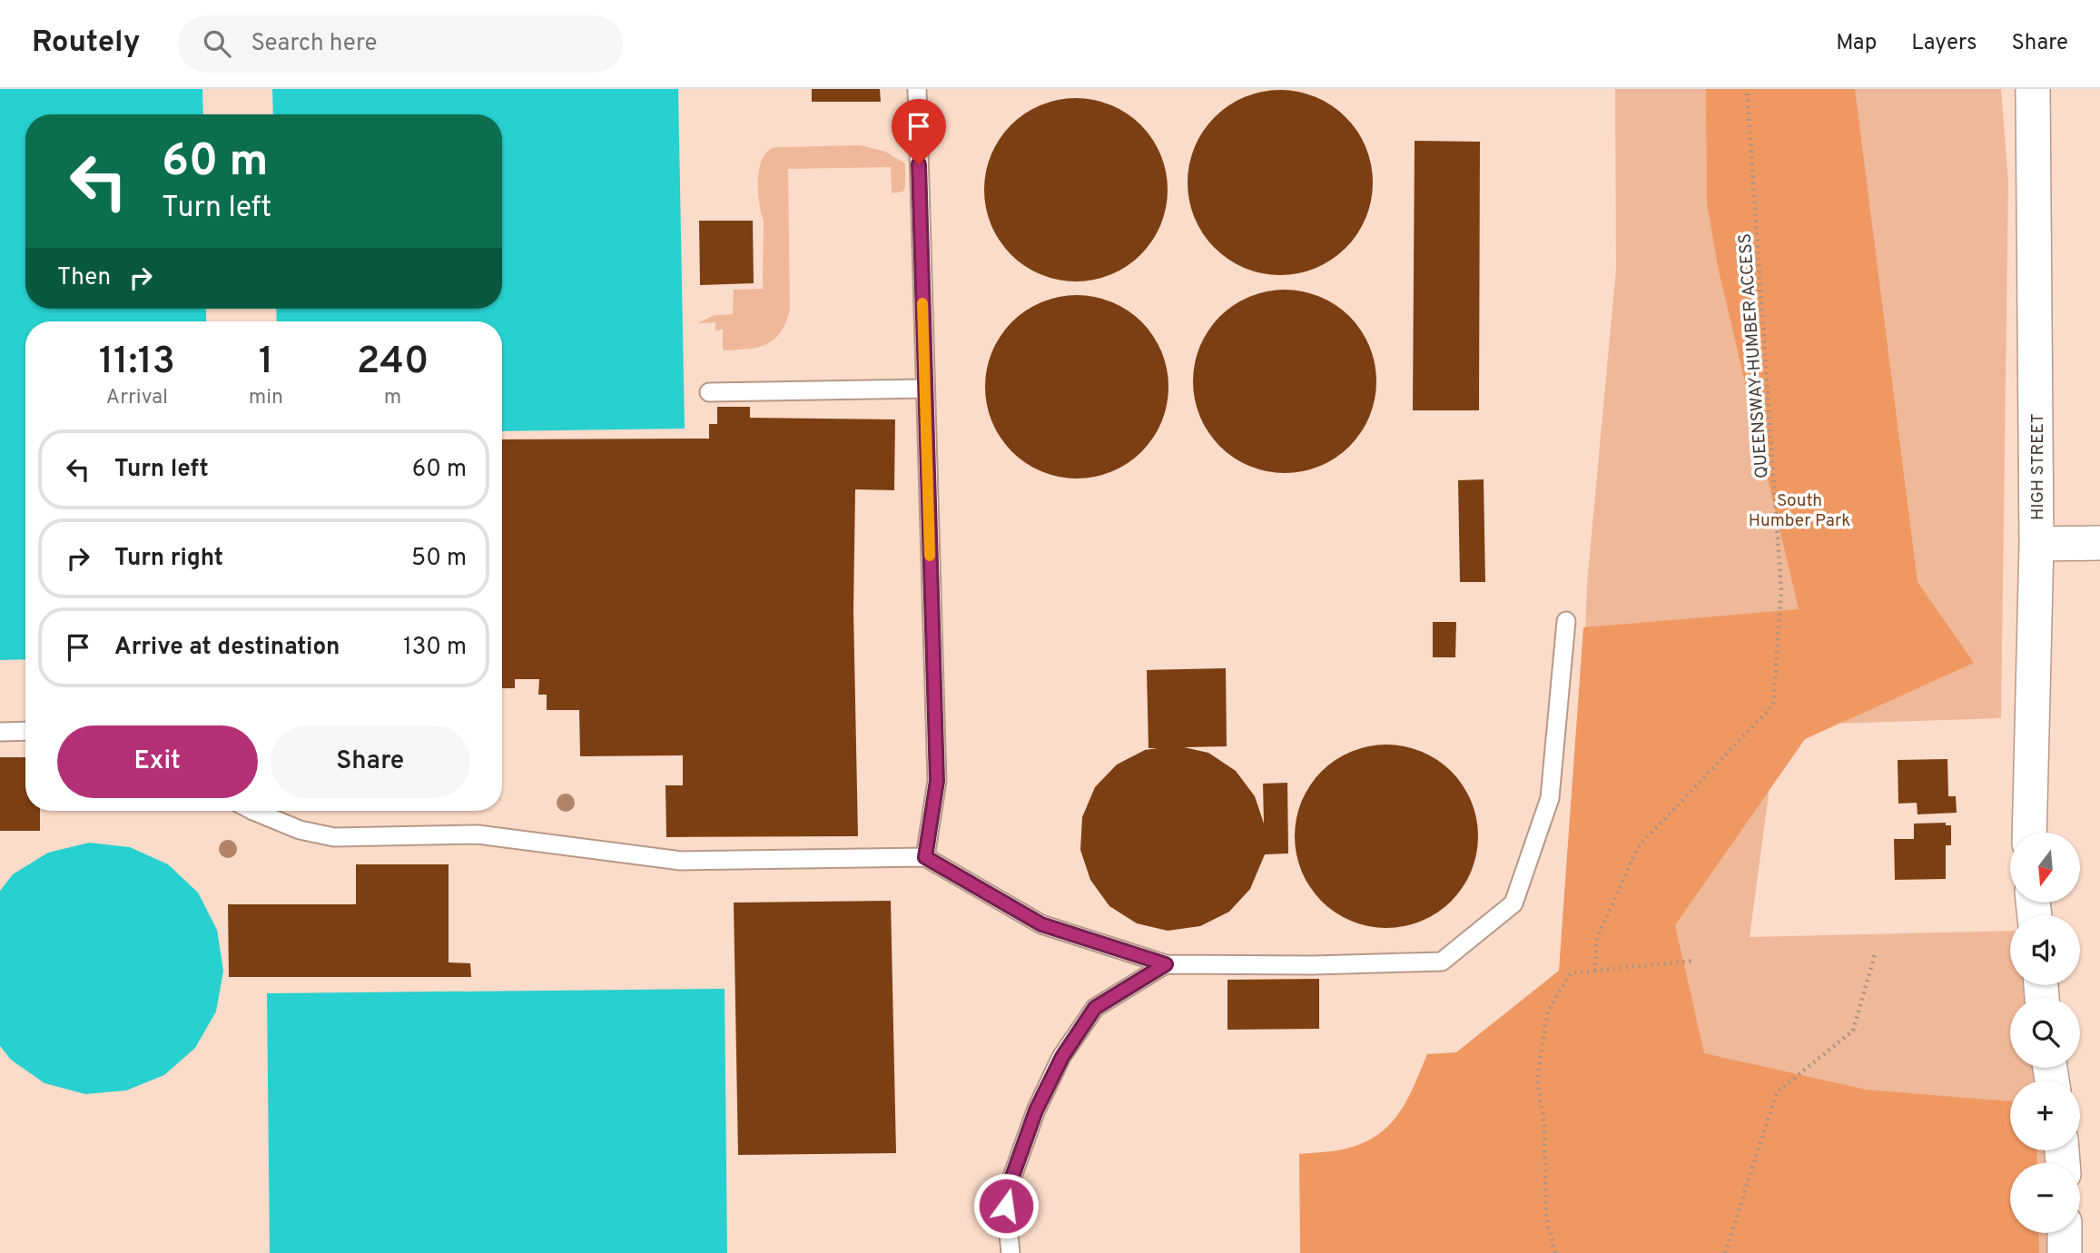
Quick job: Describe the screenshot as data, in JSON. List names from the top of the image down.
{
  "streets": {
    "street": ["HIGH STREET"],
    "path": ["QUEENSWAY-HUMBER ACCESS"]
  },
  "parks": ["South Humber Park"],
  "north": "bottom",
  "page": {
    "header": "Routely",
    "search": "Search here",
    "nav": ["Map", "Layers", "Share"],
    "turn": ["60 m", "Turn left"],
    "then": "Then",
    "eta": [
      "11:13",
      "Arrival",
      "1",
      "min",
      "240",
      "m"
    ],
    "list": [
      {
        "name": "Turn left",
        "value": "60 m"
      },
      {
        "name": "Turn right",
        "value": "50 m"
      },
      {
        "name": "Arrive at destination",
        "value": "130 m"
      }
    ],
    "buttons": ["Exit", "Share"],
    "map_buttons": ["+", "−"]
  }
}
